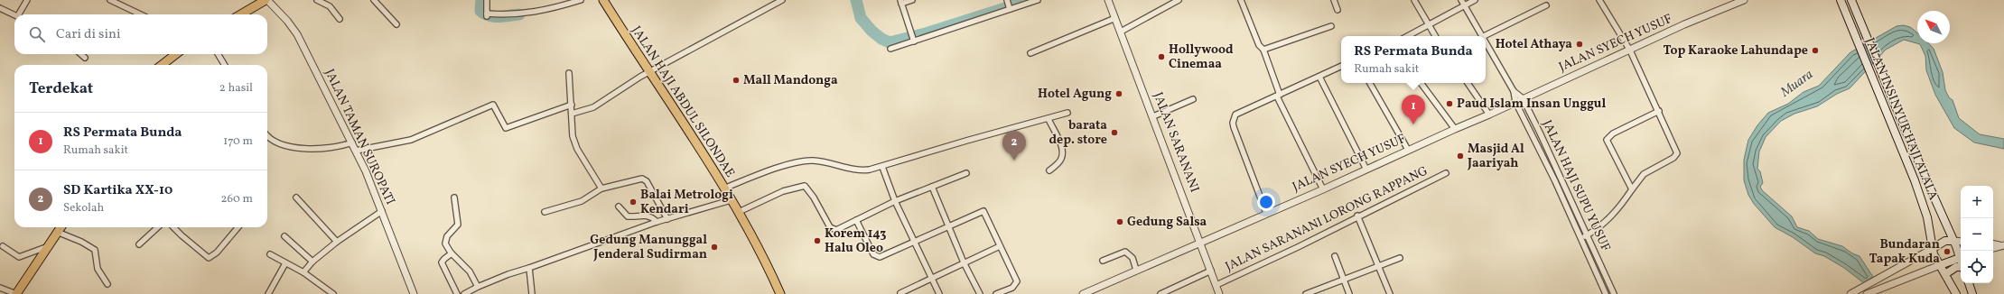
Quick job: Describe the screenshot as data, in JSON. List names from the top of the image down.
{
  "streets": {
    "highway": ["JALAN HAJI ABDUL SILONDAE"],
    "main road": ["JALAN INSINYUR HAJI ALALA"],
    "street": [
      "JALAN SYECH YUSUF",
      "JALAN TAMAN SUROPATI",
      "JALAN SARANANI",
      "JALAN HAJI SUPU YUSUF",
      "JALAN SARANANI LORONG RAPPANG"
    ]
  },
  "crossings": [
    ["JALAN SYECH YUSUF", "JALAN SARANANI"],
    ["JALAN SYECH YUSUF", "JALAN HAJI SUPU YUSUF"],
    ["JALAN SARANANI", "JALAN SARANANI LORONG RAPPANG"]
  ],
  "water": ["Muara"],
  "places": [
    "Hotel Athaya",
    "Top Karaoke Lahundape",
    "Hollywood Cinemaa",
    "Mall Mandonga",
    "Hotel Agung",
    "Paud Islam Insan Unggul",
    "barata dep. store",
    "Masjid Al Jaariyah",
    "Balai Metrologi Kendari",
    "Gedung Salsa",
    "Korem 143 Halu Oleo",
    "Gedung Manunggal Jenderal Sudirman",
    "Bundaran Tapak Kuda"
  ],
  "north": "top left",
  "page": {
    "search": "Cari di sini",
    "popup": ["RS Permata Bunda", "Rumah sakit"],
    "heading": ["Terdekat", "2 hasil"],
    "pins": ["1", "2"],
    "list": [
      {
        "mark": "1",
        "name": "RS Permata Bunda",
        "note": "Rumah sakit",
        "value": "170 m"
      },
      {
        "mark": "2",
        "name": "SD Kartika XX-10",
        "note": "Sekolah",
        "value": "260 m"
      }
    ],
    "map_buttons": ["+", "−"]
  }
}
